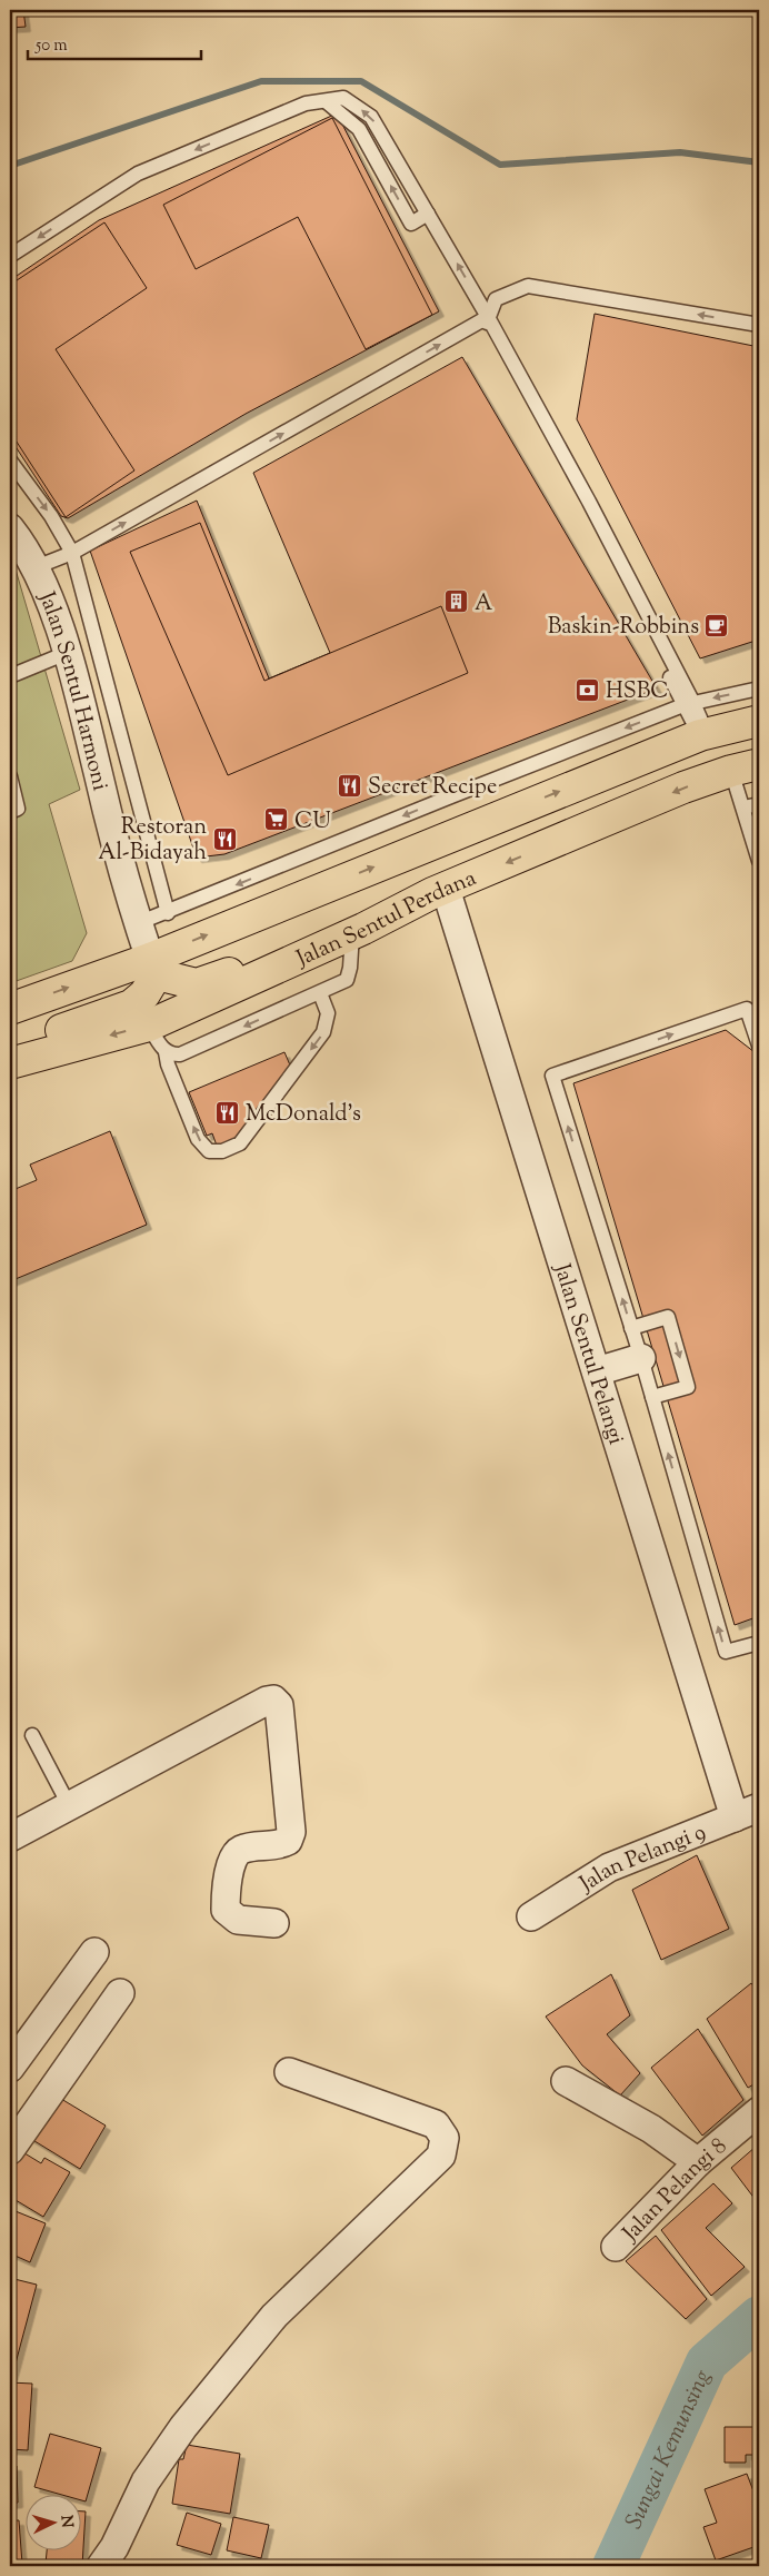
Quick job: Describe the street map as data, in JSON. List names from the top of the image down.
{
  "streets": {
    "main road": ["Jalan Sentul Perdana"],
    "street": [
      "Jalan Sentul Harmoni",
      "Jalan Sentul Pelangi",
      "Jalan Pelangi 9",
      "Jalan Pelangi 8"
    ]
  },
  "crossings": [
    ["Jalan Sentul Perdana", "Jalan Sentul Pelangi"],
    ["Jalan Sentul Pelangi", "Jalan Pelangi 9"]
  ],
  "water": ["Sungai Kemunsing"],
  "places": {
    "building": ["A"],
    "cafe": ["Baskin-Robbins"],
    "bank": ["HSBC"],
    "restaurant": ["Secret Recipe", "Restoran Al-Bidayah", "McDonald's"],
    "supermarket": ["CU"]
  },
  "scale_bar": "50 m",
  "north": "right"
}
